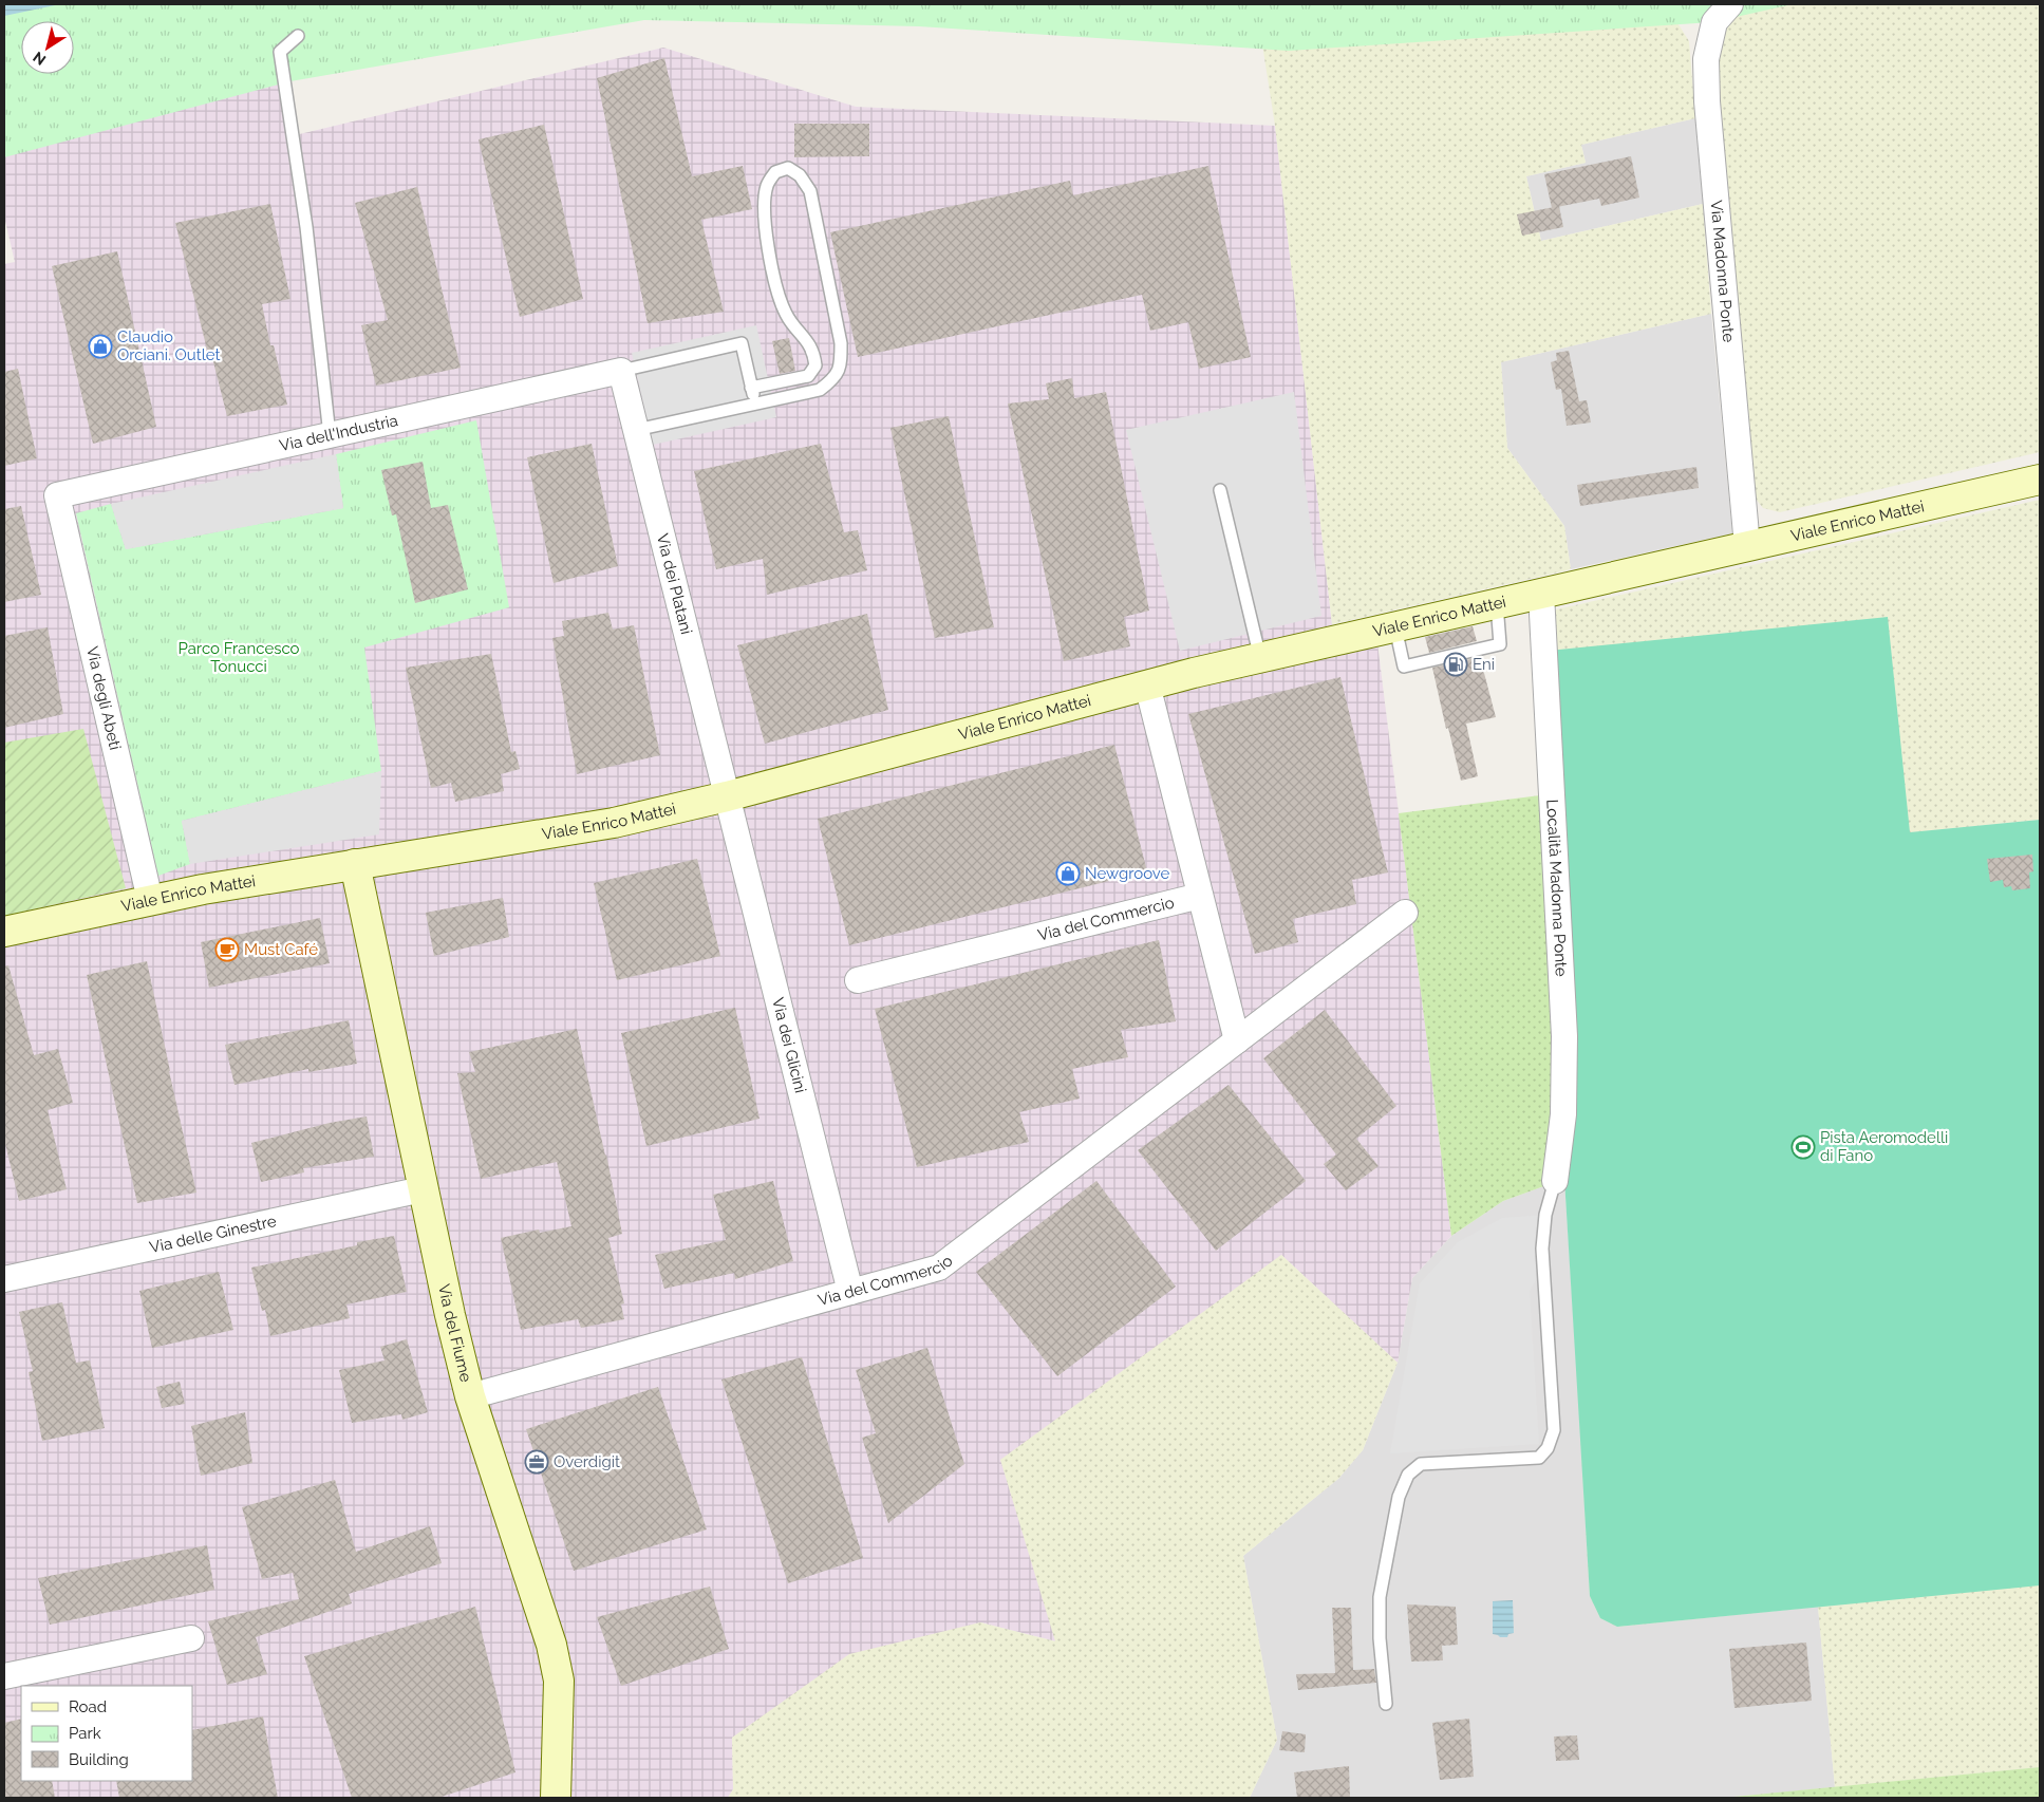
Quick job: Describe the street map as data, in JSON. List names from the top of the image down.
{
  "streets": {
    "street": [
      "Via Madonna Ponte",
      "Via dell'Industria",
      "Viale Enrico Mattei",
      "Via dei Platani",
      "Via degli Abeti",
      "Località Madonna Ponte",
      "Via del Commercio",
      "Via dei Glicini",
      "Via delle Ginestre",
      "Via del Fiume"
    ]
  },
  "crossings": [
    ["Via Madonna Ponte", "Viale Enrico Mattei"],
    ["Via dell'Industria", "Via dei Platani"],
    ["Via dell'Industria", "Via degli Abeti"],
    ["Viale Enrico Mattei", "Via dei Platani"],
    ["Viale Enrico Mattei", "Via degli Abeti"],
    ["Viale Enrico Mattei", "Località Madonna Ponte"],
    ["Viale Enrico Mattei", "Via dei Glicini"],
    ["Viale Enrico Mattei", "Via del Fiume"],
    ["Via dei Platani", "Via dei Glicini"],
    ["Via del Commercio", "Via dei Glicini"],
    ["Via del Commercio", "Via del Fiume"],
    ["Via delle Ginestre", "Via del Fiume"]
  ],
  "parks": ["Parco Francesco Tonucci"],
  "places": {
    "shop": ["Claudio Orciani. Outlet", "Newgroove"],
    "fuel station": ["Eni"],
    "cafe": ["Must Café"],
    "sports": ["Pista Aeromodelli di Fano"],
    "office": ["Overdigit"]
  },
  "legend": ["Road", "Park", "Building"],
  "north": "bottom left"
}
